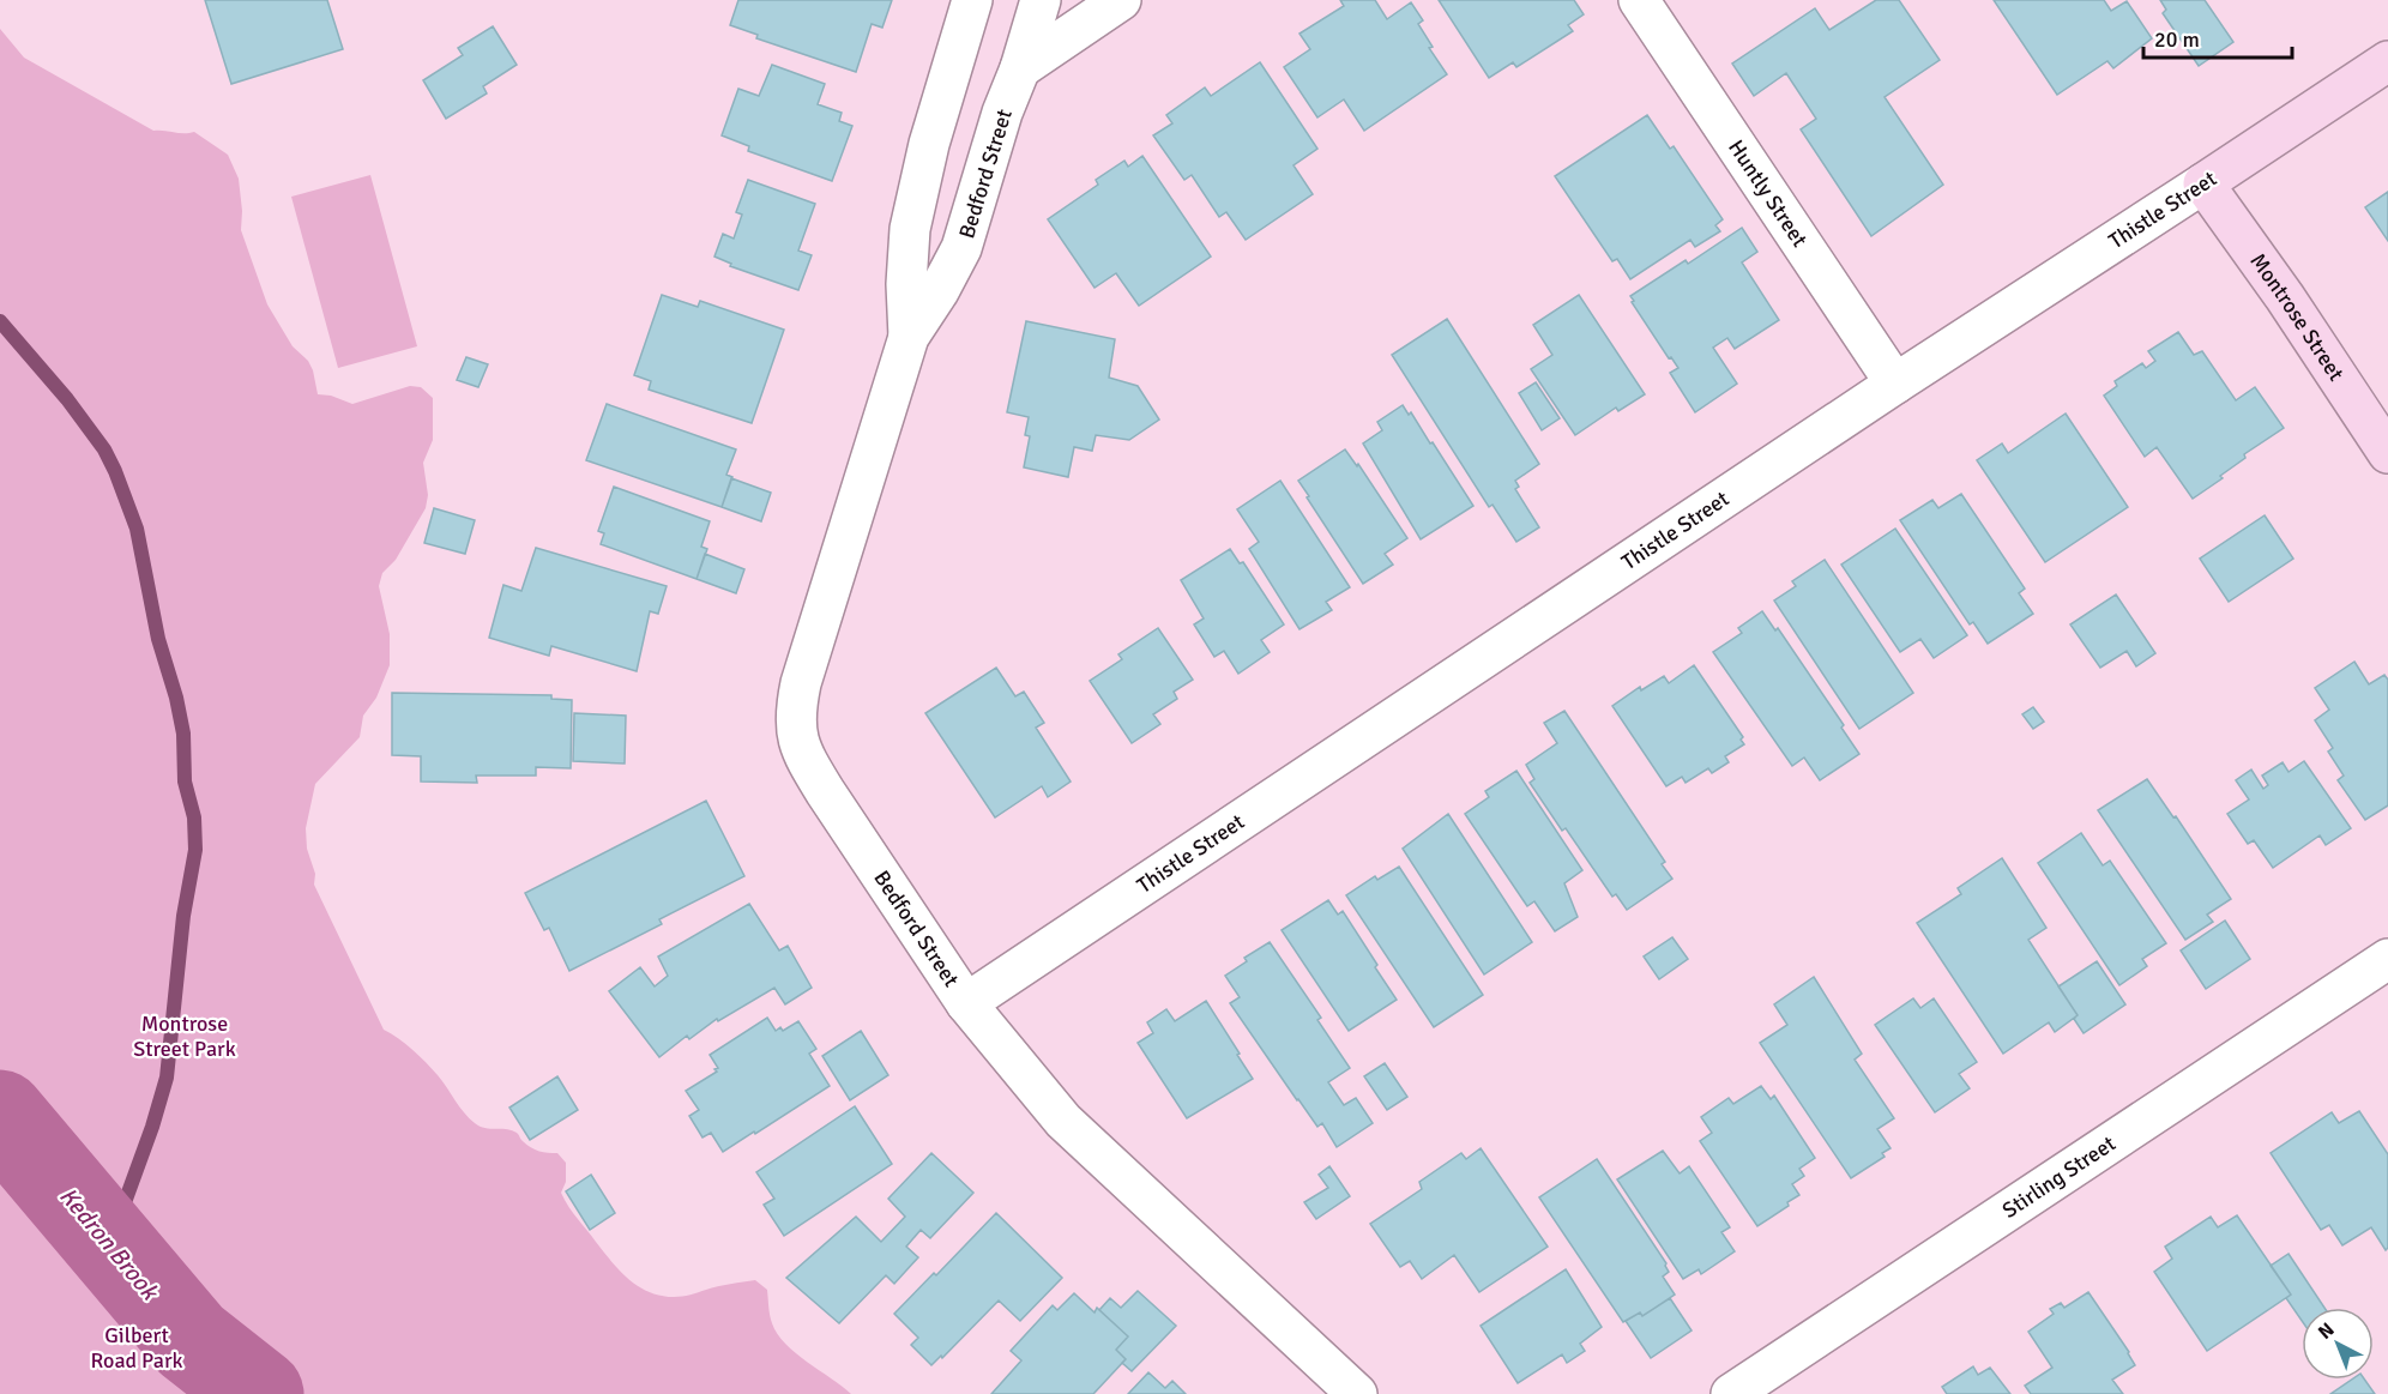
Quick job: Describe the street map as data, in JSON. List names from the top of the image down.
{
  "streets": {
    "street": [
      "Bedford Street",
      "Huntly Street",
      "Thistle Street",
      "Montrose Street",
      "Stirling Street"
    ]
  },
  "crossings": [
    ["Bedford Street", "Thistle Street"],
    ["Huntly Street", "Thistle Street"],
    ["Thistle Street", "Montrose Street"]
  ],
  "water": ["Kedron Brook"],
  "parks": ["Montrose Street Park", "Gilbert Road Park"],
  "scale_bar": "20 m",
  "north": "top left"
}
